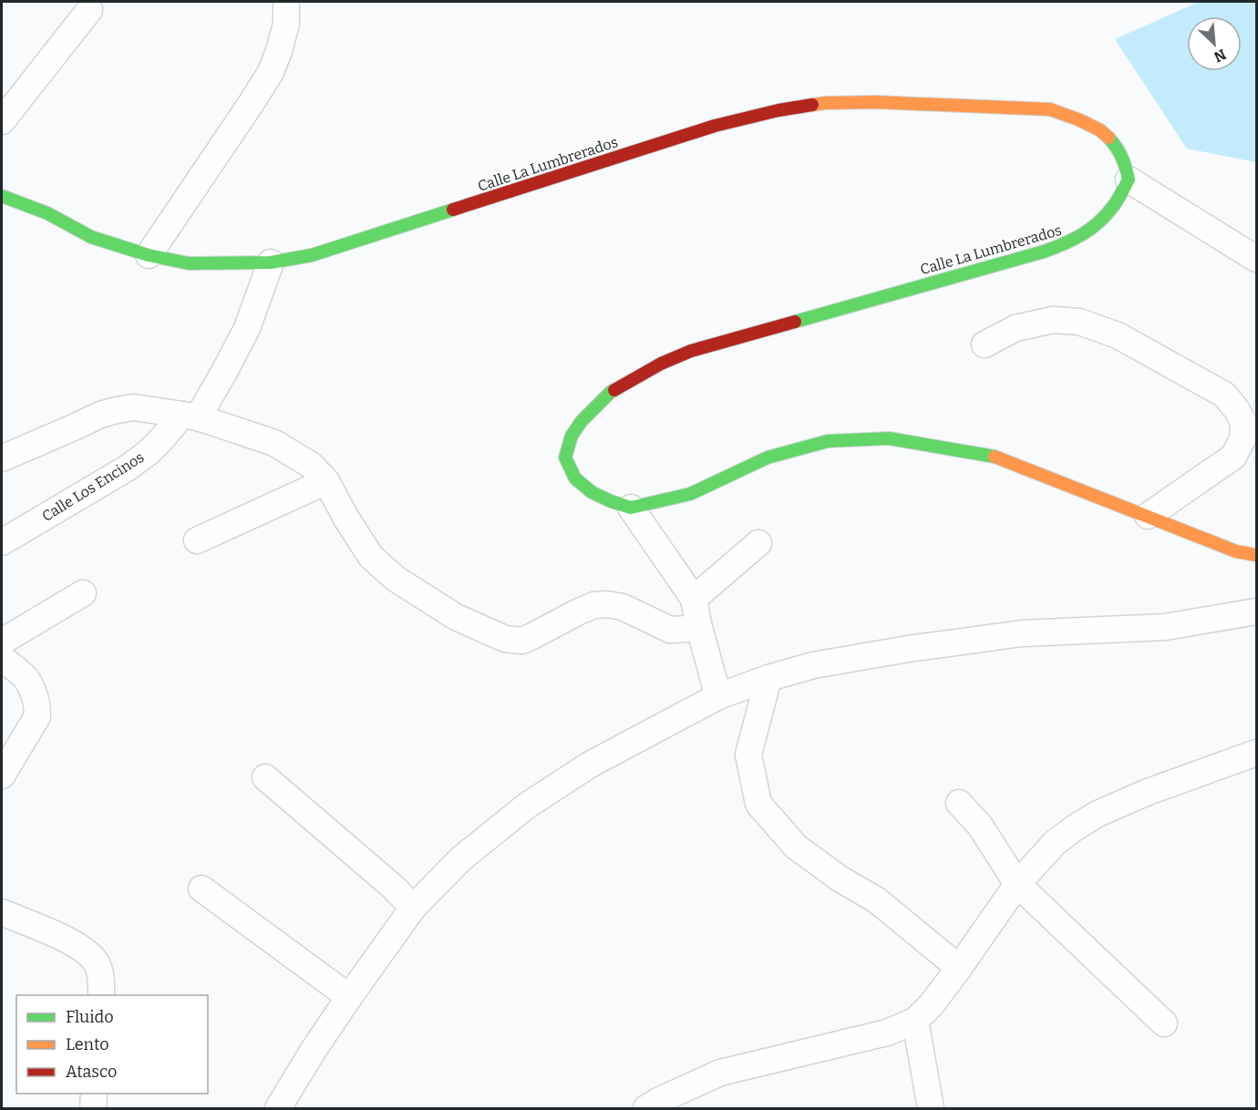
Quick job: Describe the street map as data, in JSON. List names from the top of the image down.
{
  "streets": {
    "street": ["Calle La Lumbrerados", "Calle Los Encinos"]
  },
  "crossings": [
    ["Calle La Lumbrerados", "Calle Los Encinos"]
  ],
  "legend": ["Fluido", "Lento", "Atasco"],
  "north": "bottom right"
}
